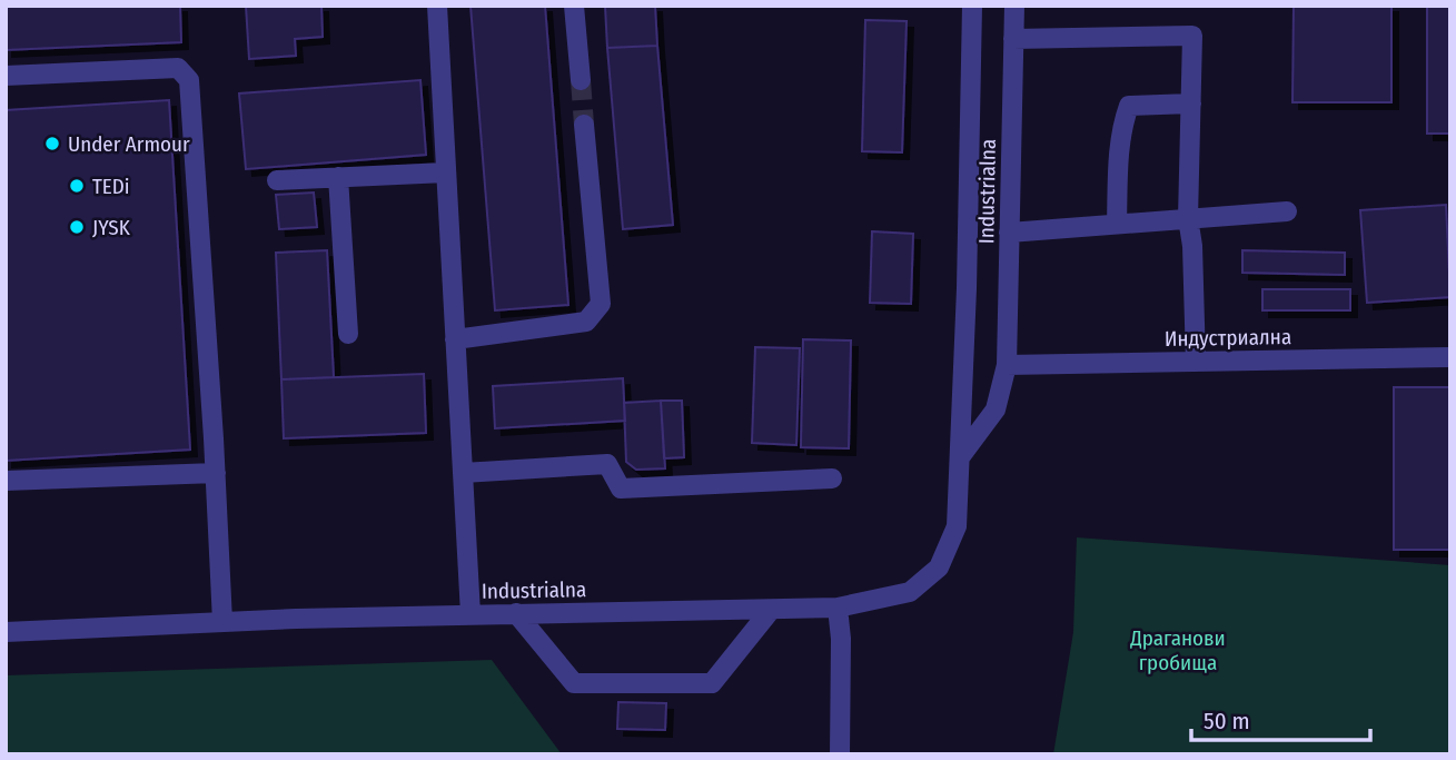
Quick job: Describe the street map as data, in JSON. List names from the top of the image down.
{
  "streets": {
    "street": ["Industrialna", "Индустриална"]
  },
  "crossings": [
    ["Industrialna", "Индустриална"]
  ],
  "parks": ["Драганови гробища"],
  "places": ["Under Armour", "TEDi", "JYSK"],
  "scale_bar": "50 m"
}
